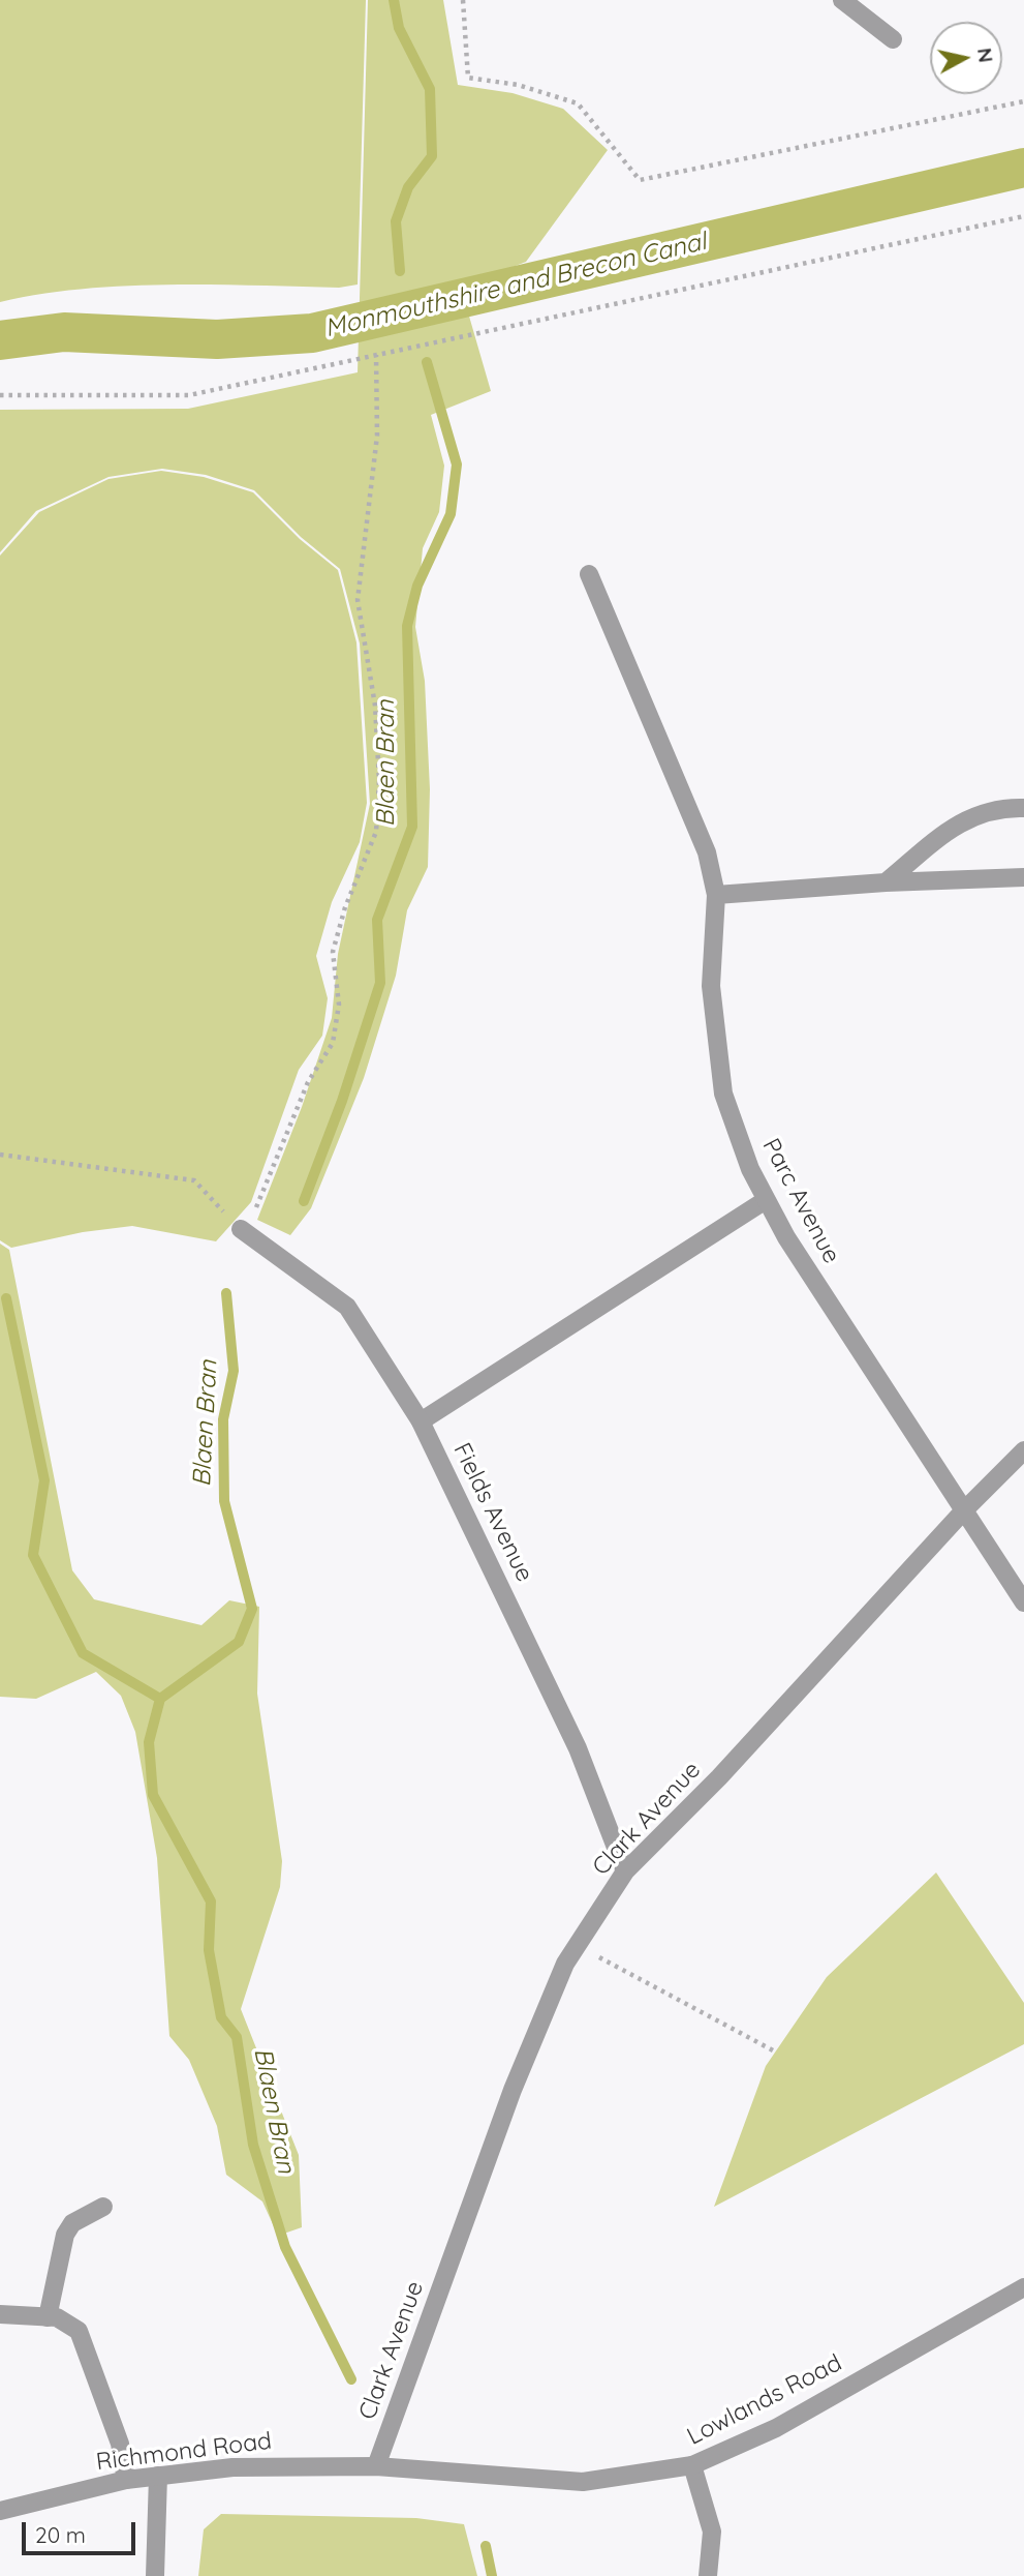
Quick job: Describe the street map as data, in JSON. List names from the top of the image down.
{
  "streets": {
    "street": [
      "Parc Avenue",
      "Fields Avenue",
      "Clark Avenue",
      "Lowlands Road",
      "Richmond Road"
    ]
  },
  "crossings": [
    ["Parc Avenue", "Clark Avenue"],
    ["Fields Avenue", "Clark Avenue"],
    ["Clark Avenue", "Lowlands Road"],
    ["Clark Avenue", "Richmond Road"],
    ["Lowlands Road", "Richmond Road"]
  ],
  "water": ["Monmouthshire and Brecon Canal", "Blaen Bran"],
  "scale_bar": "20 m",
  "north": "right"
}
